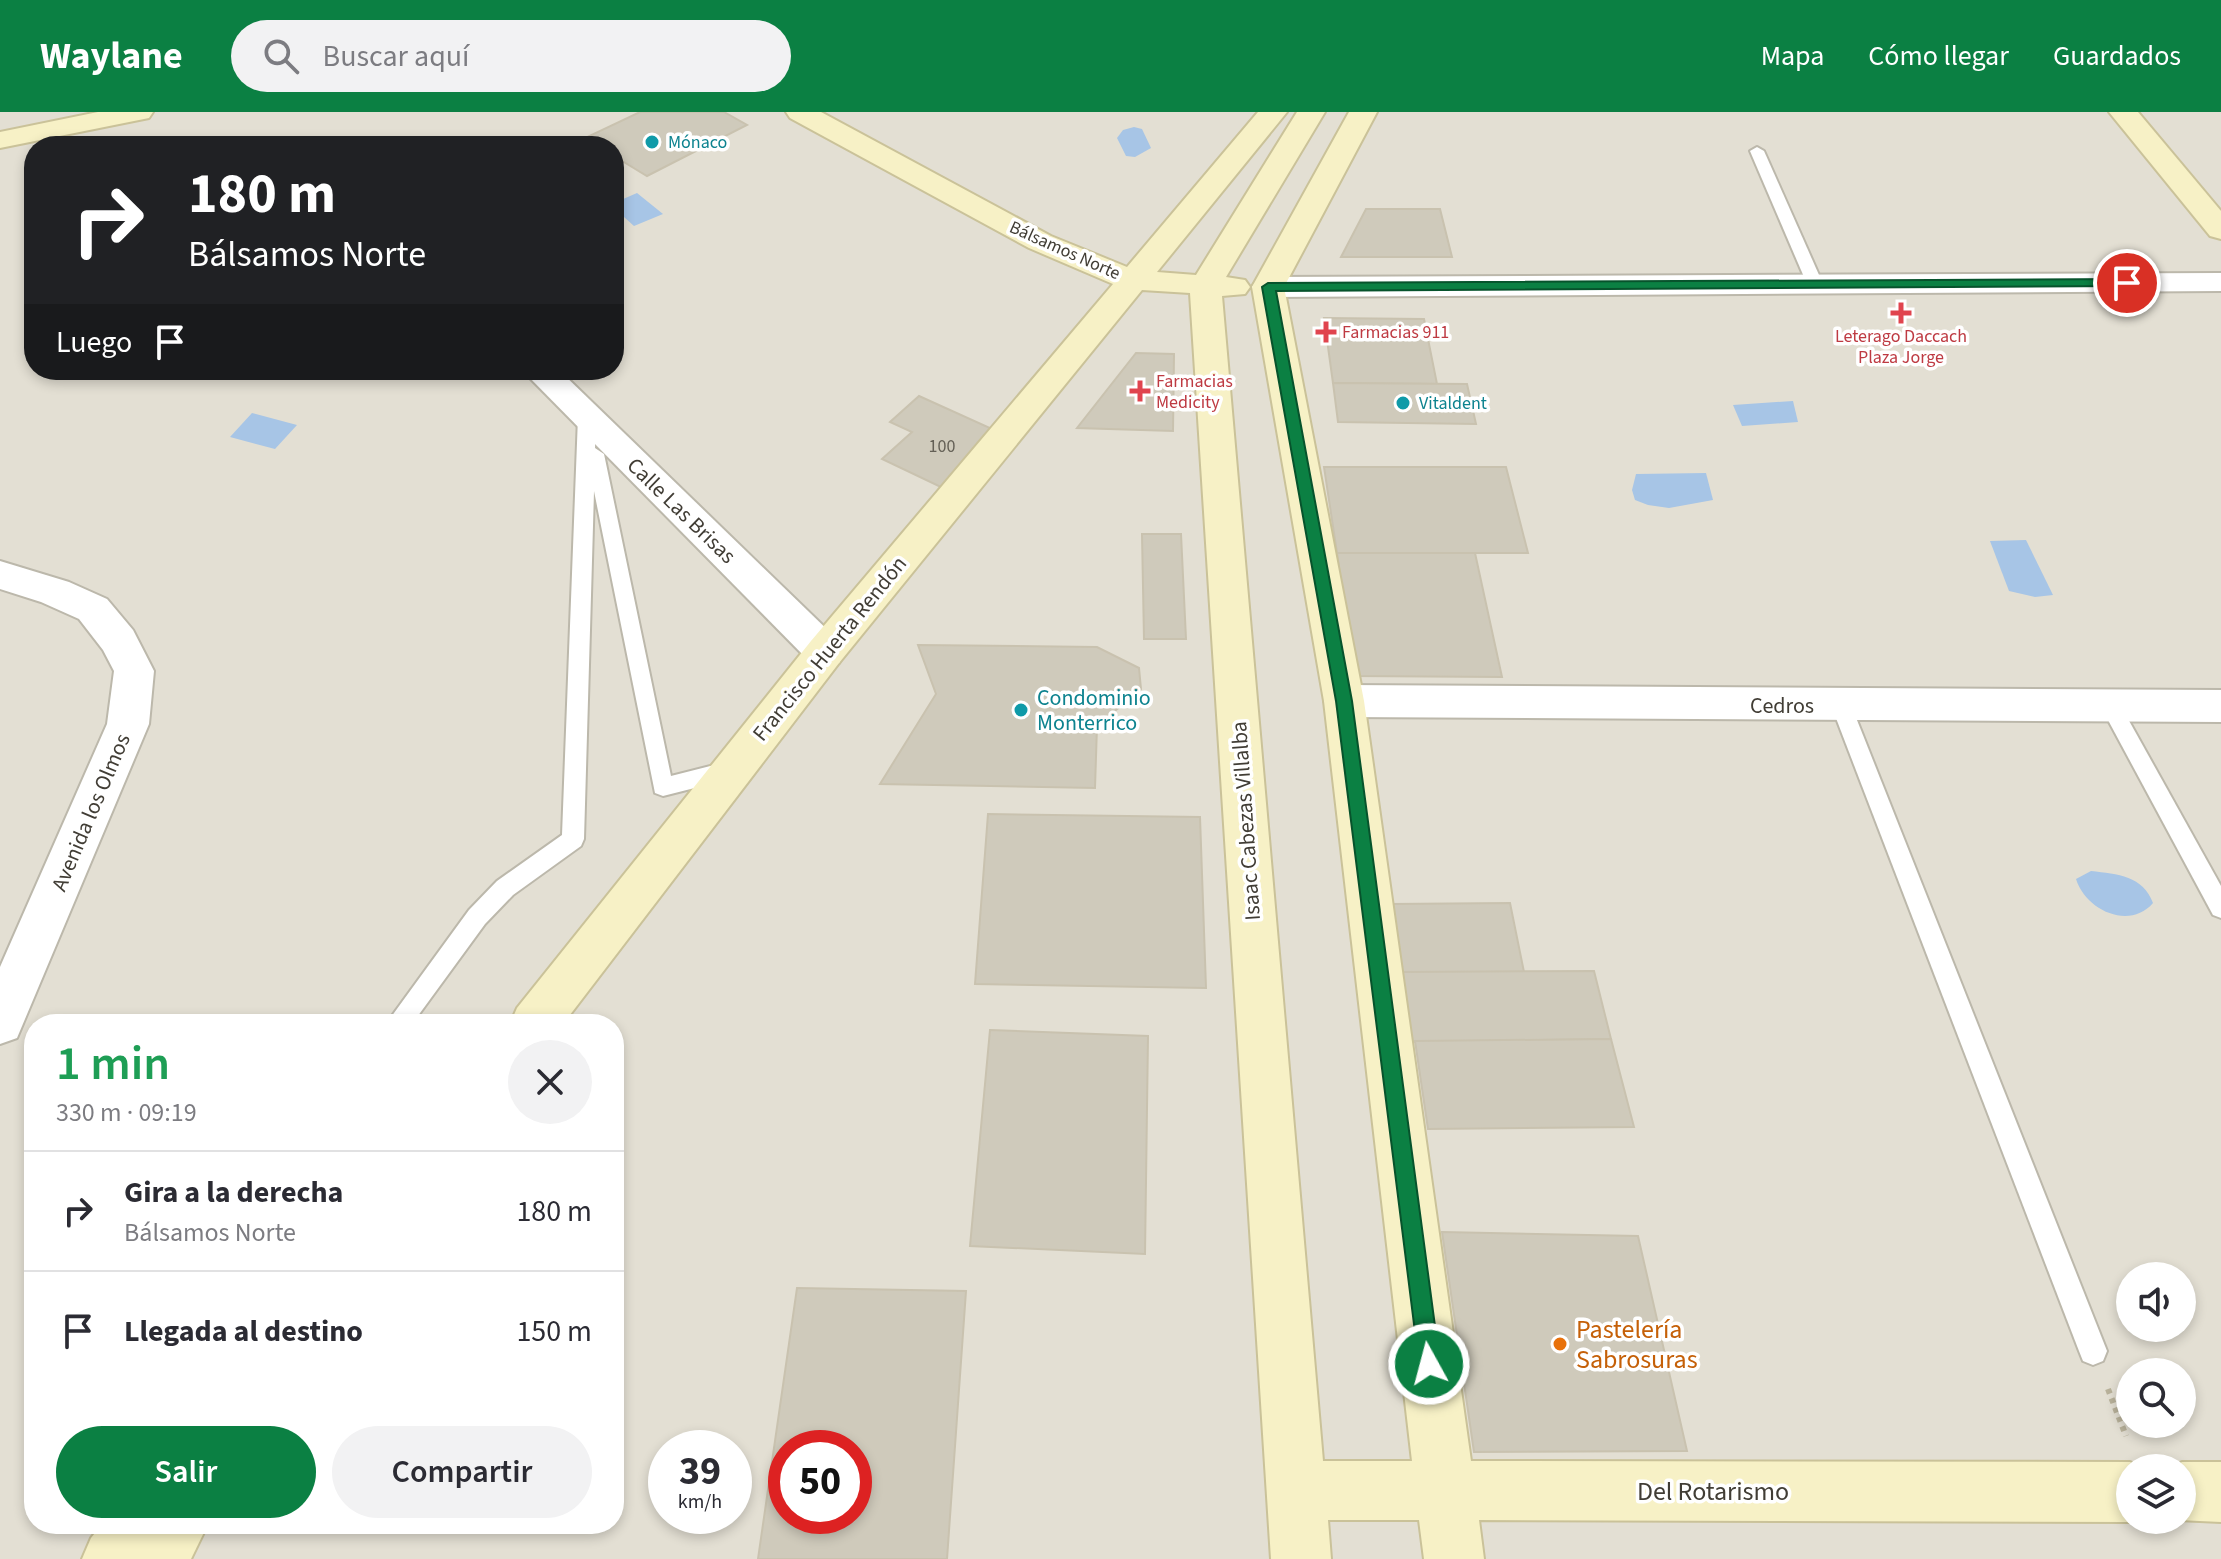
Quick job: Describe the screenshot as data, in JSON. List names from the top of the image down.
{
  "streets": {
    "main road": [
      "Bálsamos Norte",
      "Francisco Huerta Rendón",
      "Isaac Cabezas Villalba",
      "Del Rotarismo"
    ],
    "street": ["Calle Las Brisas", "Cedros", "Avenida los Olmos"]
  },
  "crossings": [
    ["Bálsamos Norte", "Francisco Huerta Rendón"],
    ["Bálsamos Norte", "Isaac Cabezas Villalba"],
    ["Calle Las Brisas", "Francisco Huerta Rendón"],
    ["Isaac Cabezas Villalba", "Del Rotarismo"]
  ],
  "places": {
    "other": [
      "Mónaco",
      "Vitaldent",
      "Condominio Monterrico",
      "Pastelería Sabrosuras"
    ],
    "health": ["Leterago Daccach Plaza Jorge", "Farmacias 911", "Farmacias Medicity"]
  },
  "house_numbers": ["100"],
  "page": {
    "header": "Waylane",
    "search": "Buscar aquí",
    "nav": ["Mapa", "Cómo llegar", "Guardados"],
    "turn": ["180 m", "Bálsamos Norte"],
    "then": "Luego",
    "heading": ["1 min", "330 m · 09:19"],
    "list": [
      {
        "name": "Gira a la derecha",
        "note": "Bálsamos Norte",
        "value": "180 m"
      },
      {
        "name": "Llegada al destino",
        "value": "150 m"
      }
    ],
    "buttons": ["Salir", "Compartir"],
    "speed": "39 km/h",
    "limit": "50"
  }
}
